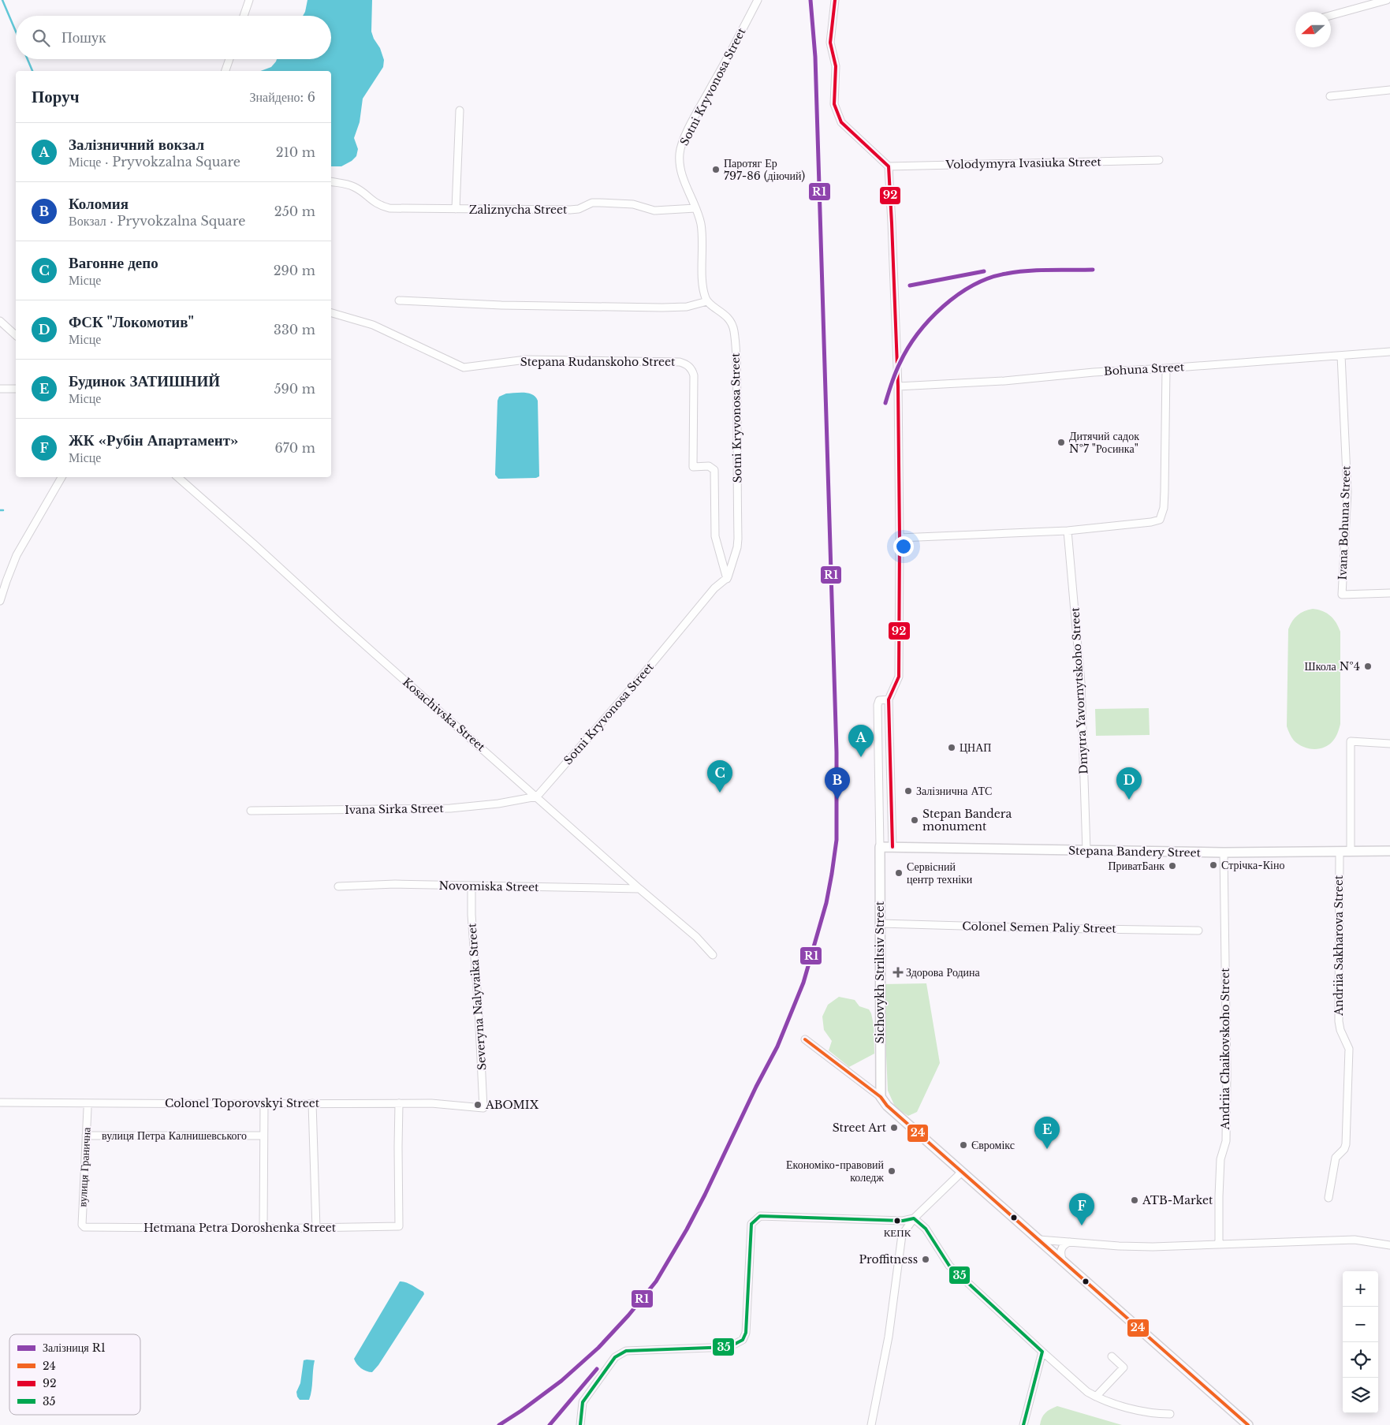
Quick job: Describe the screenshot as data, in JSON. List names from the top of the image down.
{
  "streets": {
    "street": [
      "Sotni Kryvonosa Street",
      "Volodymyra Ivasiuka Street",
      "Zaliznycha Street",
      "Stepana Rudanskoho Street",
      "Bohuna Street",
      "Ivana Bohuna Street",
      "Dmytra Yavornytskoho Street",
      "Kosachivska Street",
      "Ivana Sirka Street",
      "Stepana Bandery Street",
      "Novomiska Street",
      "Colonel Semen Paliy Street",
      "Andriia Sakharova Street",
      "Sichovykh Striltsiv Street",
      "Severyna Nalyvaika Street",
      "Andriia Chaikovskoho Street",
      "Colonel Toporovskyi Street",
      "вулиця Петра Калнишевського",
      "вулиця Гранична",
      "Hetmana Petra Doroshenka Street"
    ]
  },
  "crossings": [
    ["Sotni Kryvonosa Street", "Zaliznycha Street"],
    ["Sotni Kryvonosa Street", "Stepana Rudanskoho Street"],
    ["Sotni Kryvonosa Street", "Kosachivska Street"],
    ["Sotni Kryvonosa Street", "Ivana Sirka Street"],
    ["Bohuna Street", "Ivana Bohuna Street"],
    ["Dmytra Yavornytskoho Street", "Stepana Bandery Street"],
    ["Kosachivska Street", "Ivana Sirka Street"],
    ["Kosachivska Street", "Novomiska Street"],
    ["Stepana Bandery Street", "Andriia Sakharova Street"],
    ["Stepana Bandery Street", "Sichovykh Striltsiv Street"],
    ["Stepana Bandery Street", "Andriia Chaikovskoho Street"],
    ["Novomiska Street", "Severyna Nalyvaika Street"],
    ["Colonel Semen Paliy Street", "Sichovykh Striltsiv Street"],
    ["Severyna Nalyvaika Street", "Colonel Toporovskyi Street"],
    ["Colonel Toporovskyi Street", "Hetmana Petra Doroshenka Street"],
    ["вулиця Петра Калнишевського", "вулиця Гранична"],
    ["вулиця Гранична", "Hetmana Petra Doroshenka Street"]
  ],
  "places": {
    "other": [
      "Паротяг Ер 797-86 (діючий)",
      "Дитячий садок №7 \"Росинка\"",
      "Школа №4",
      "ЦНАП",
      "Залізнична АТС",
      "Stepan Bandera monument",
      "Стрічка-Кіно",
      "ПриватБанк",
      "Сервісний центр техніки",
      "ABOMIX",
      "Street Art",
      "Євромікс",
      "Економіко-правовий коледж",
      "ATB-Market",
      "КЕПК",
      "Proffitness"
    ],
    "health": ["Здорова Родина"]
  },
  "lines": [
    "rail line R1",
    "transit line 92",
    "transit line 24",
    "transit line 35"
  ],
  "legend": [
    "Залізниця R1",
    "24",
    "92",
    "35"
  ],
  "north": "left",
  "page": {
    "search": "Пошук",
    "heading": ["Поруч", "Знайдено: 6"],
    "list": [
      {
        "mark": "A",
        "name": "Залізничний вокзал",
        "note": "Місце · Pryvokzalna Square",
        "value": "210 m"
      },
      {
        "mark": "B",
        "name": "Коломия",
        "note": "Вокзал · Pryvokzalna Square",
        "value": "250 m"
      },
      {
        "mark": "C",
        "name": "Вагонне депо",
        "note": "Місце",
        "value": "290 m"
      },
      {
        "mark": "D",
        "name": "ФСК \"Локомотив\"",
        "note": "Місце",
        "value": "330 m"
      },
      {
        "mark": "E",
        "name": "Будинок ЗАТИШНИЙ",
        "note": "Місце",
        "value": "590 m"
      },
      {
        "mark": "F",
        "name": "ЖК «Рубін Апартамент»",
        "note": "Місце",
        "value": "670 m"
      }
    ],
    "pins": [
      "A",
      "C",
      "B",
      "D",
      "E",
      "F"
    ],
    "map_buttons": ["+", "−"]
  }
}
